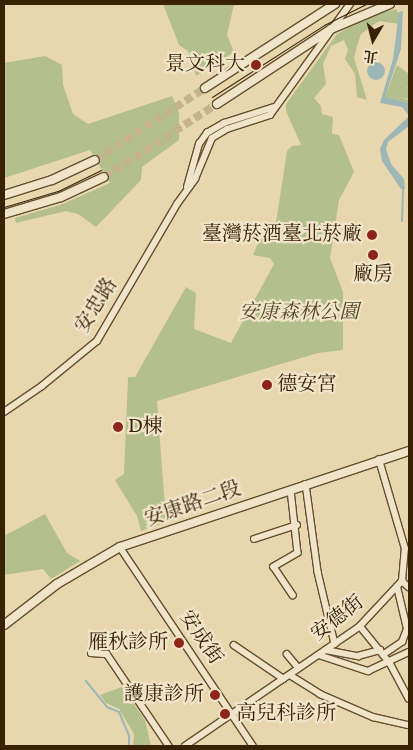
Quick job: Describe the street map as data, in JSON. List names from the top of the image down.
{
  "streets": {
    "street": [
      "安忠路",
      "安康路二段",
      "安德街",
      "安成街"
    ]
  },
  "crossings": [
    ["安康路二段", "安成街"],
    ["安德街", "安成街"]
  ],
  "parks": ["安康森林公園"],
  "places": [
    "景文科大",
    "臺灣菸酒臺北菸廠",
    "廠房",
    "德安宮",
    "D棟",
    "雁秋診所",
    "護康診所",
    "高兒科診所"
  ],
  "north": "bottom"
}
